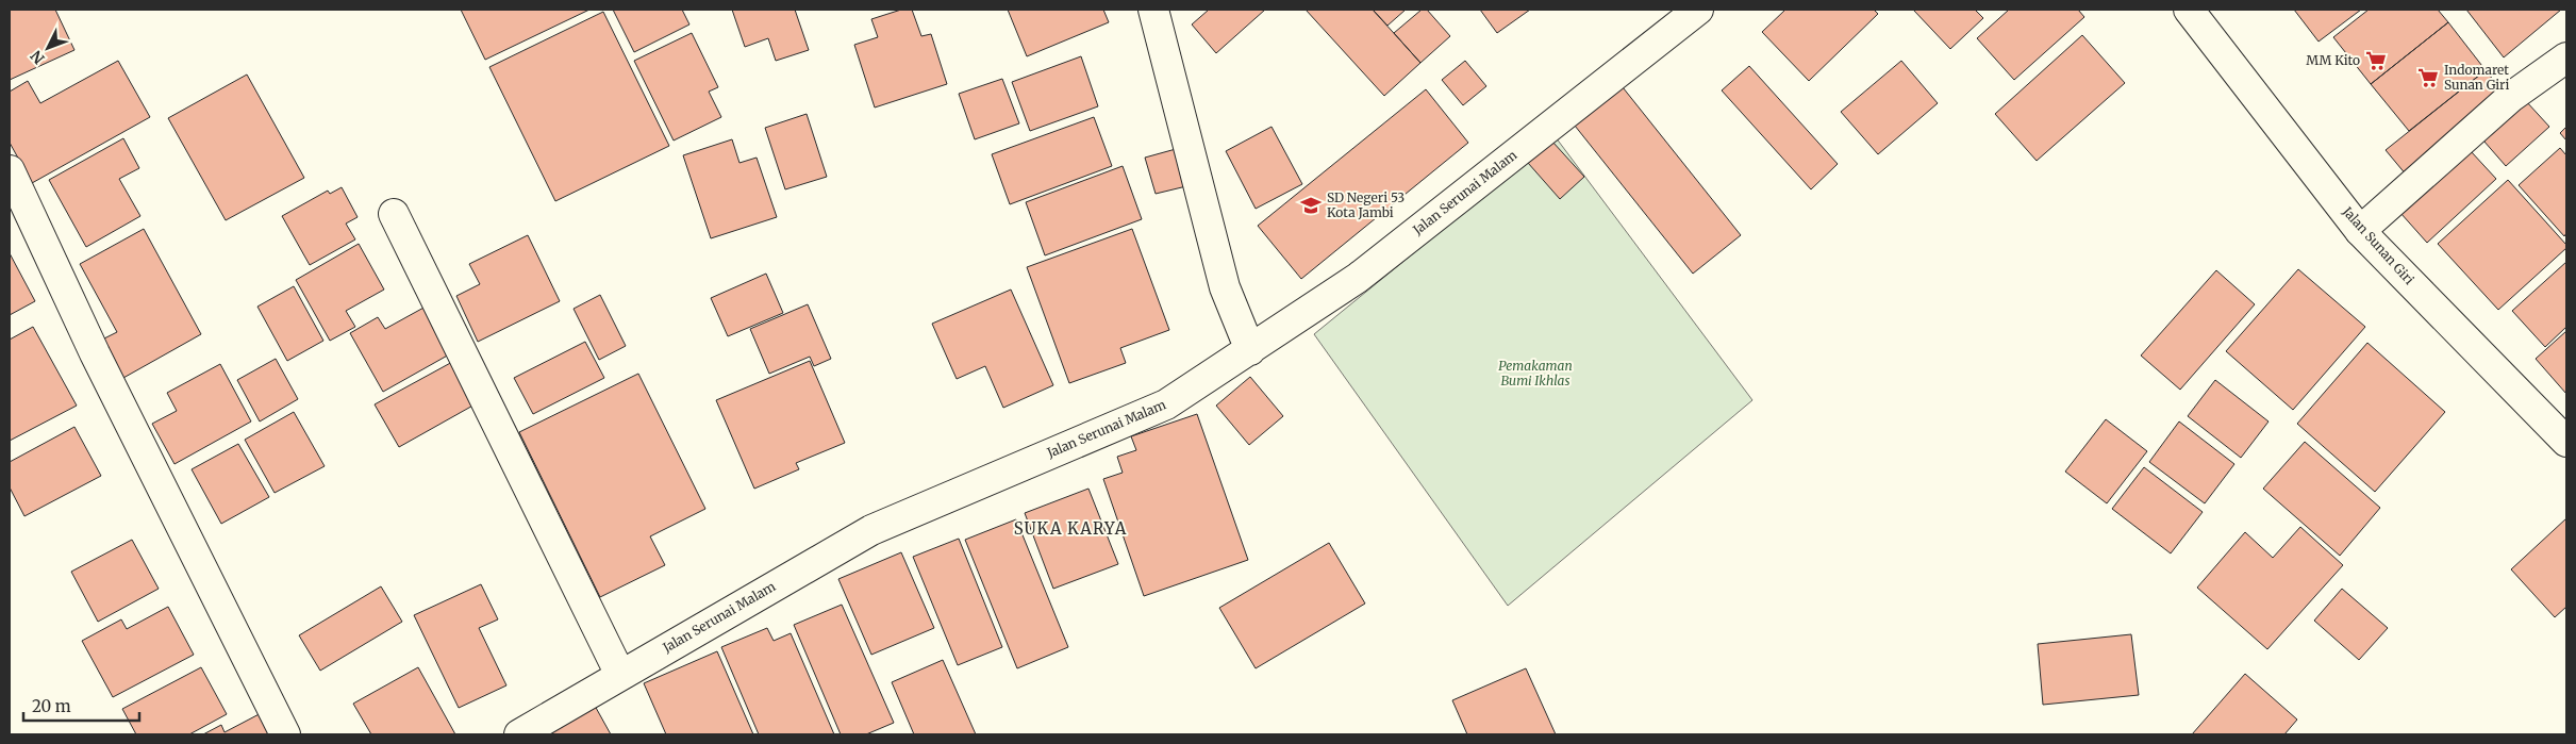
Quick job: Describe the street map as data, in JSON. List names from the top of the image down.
{
  "streets": {
    "street": ["Jalan Serunai Malam", "Jalan Sunan Giri"]
  },
  "districts": ["SUKA KARYA"],
  "parks": ["Pemakaman Bumi Ikhlas"],
  "places": {
    "supermarket": ["MM Kito", "Indomaret Sunan Giri"],
    "school or university": ["SD Negeri 53 Kota Jambi"]
  },
  "scale_bar": "20 m",
  "north": "bottom left"
}
